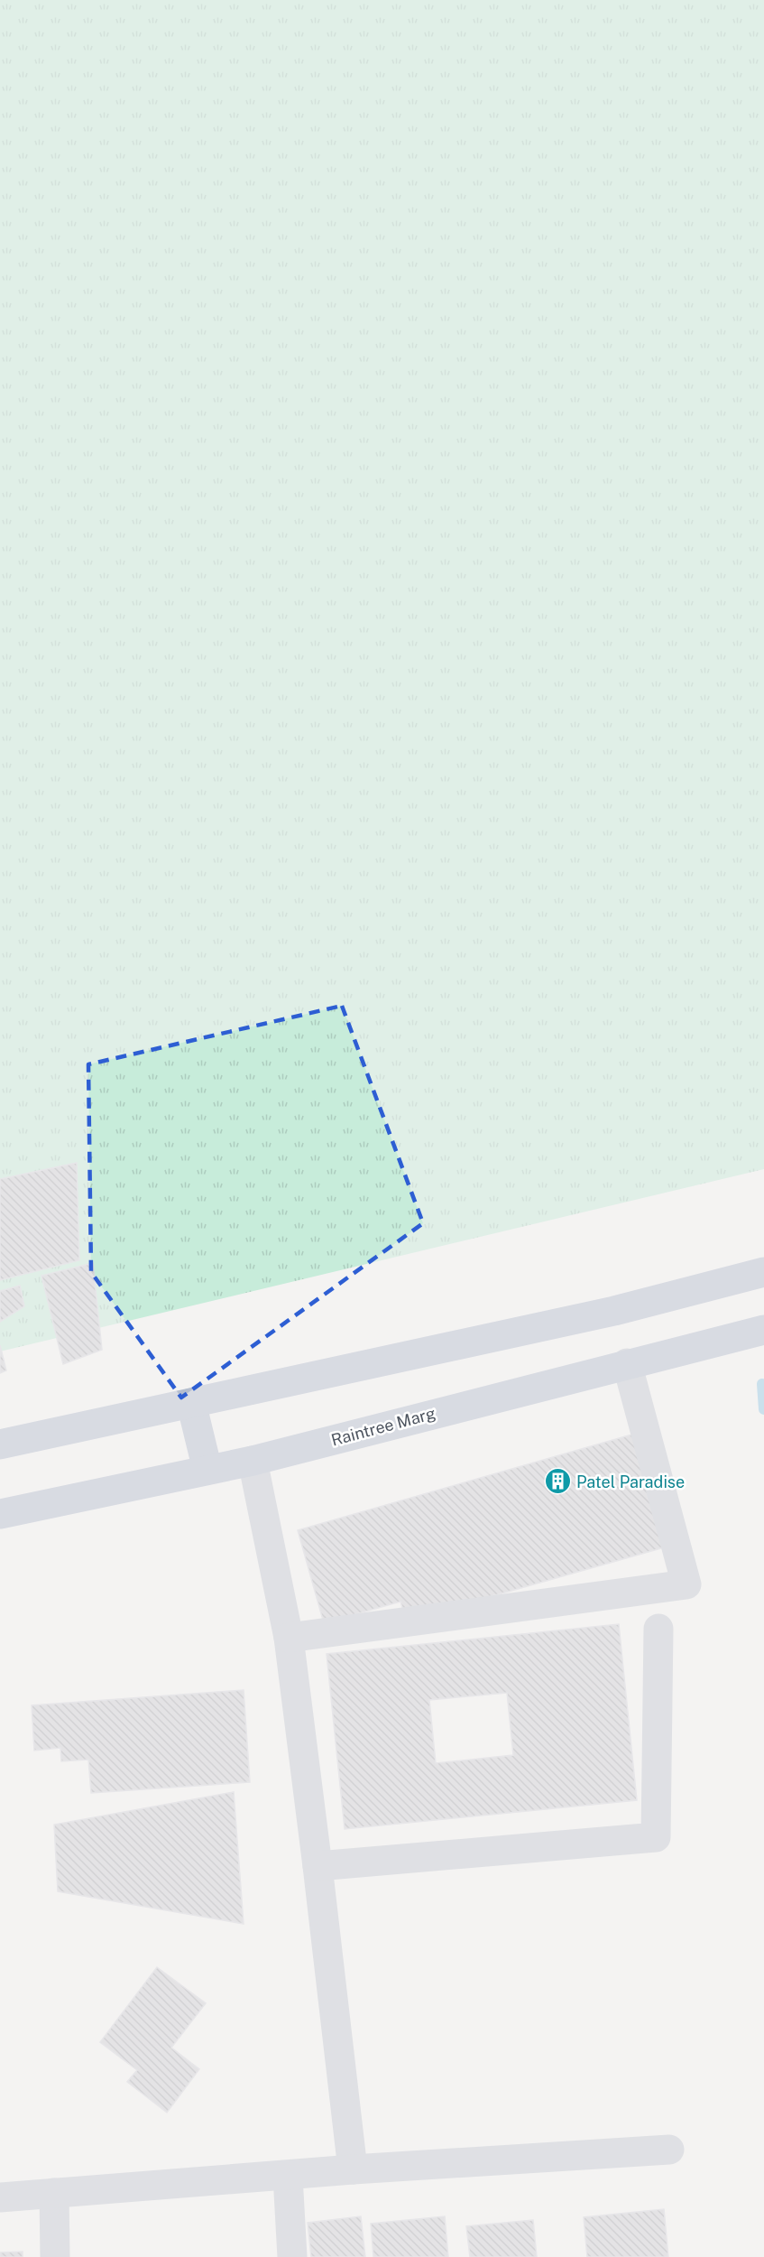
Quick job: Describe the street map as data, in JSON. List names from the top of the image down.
{
  "streets": {
    "main road": ["Raintree Marg"]
  },
  "places": {
    "building": ["Patel Paradise"]
  }
}
